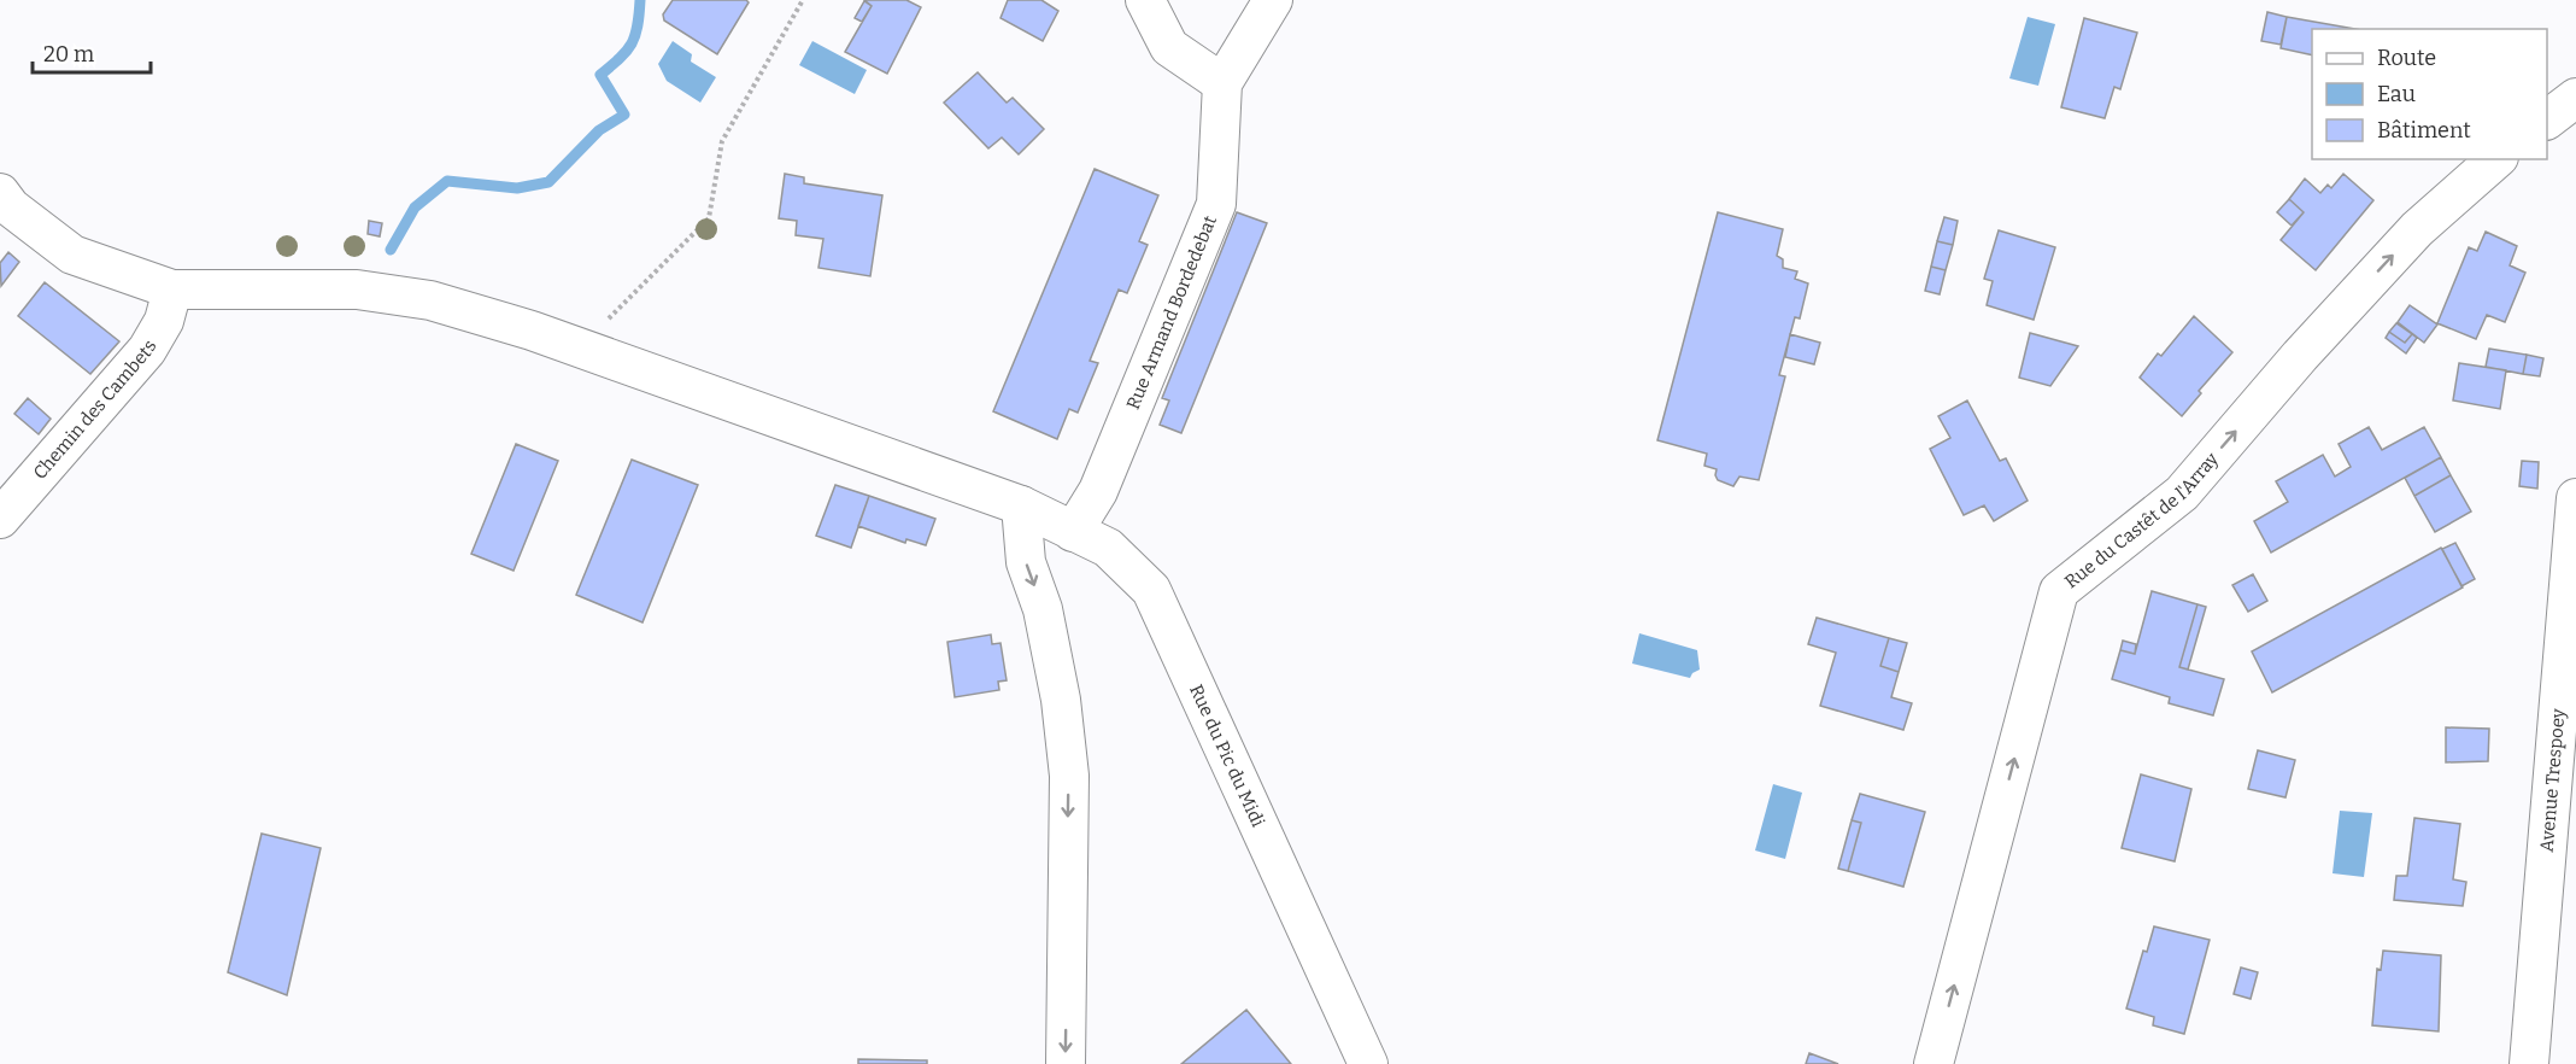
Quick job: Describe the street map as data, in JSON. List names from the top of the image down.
{
  "streets": {
    "street": [
      "Rue Armand Bordedebat",
      "Chemin des Cambets",
      "Rue du Castêt de l'Array",
      "Rue du Pic du Midi",
      "Avenue Trespoey"
    ]
  },
  "crossings": [
    ["Rue Armand Bordedebat", "Rue du Pic du Midi"],
    ["Chemin des Cambets", "Rue du Pic du Midi"]
  ],
  "one_way": ["Rue du Castêt de l'Array"],
  "legend": ["Route", "Eau", "Bâtiment"],
  "scale_bar": "20 m"
}
